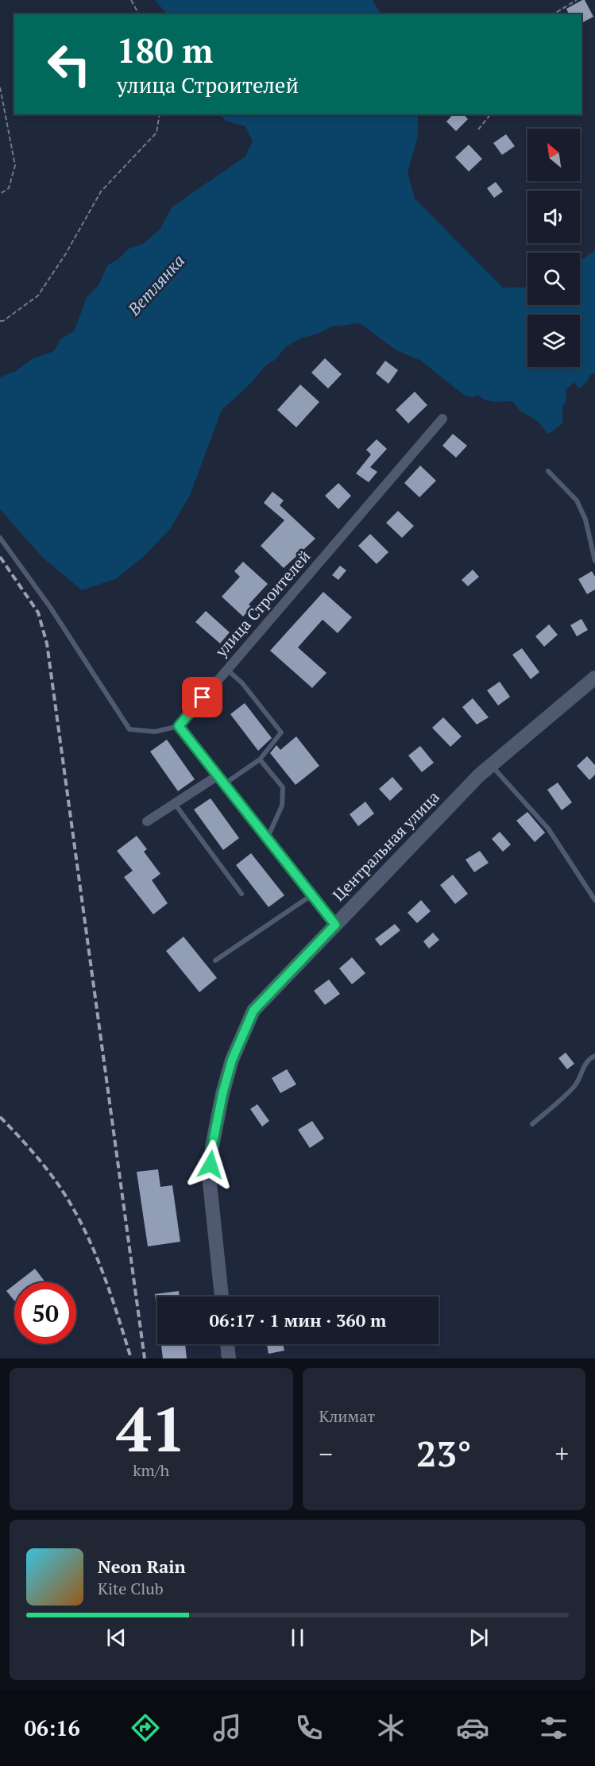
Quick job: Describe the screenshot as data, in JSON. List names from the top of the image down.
{
  "streets": {
    "main road": ["Центральная улица"],
    "street": ["улица Строителей"]
  },
  "water": ["Ветлянка"],
  "north": "top left",
  "page": {
    "turn": ["180 m", "улица Строителей"],
    "limit": "50",
    "trip": "06:17 · 1 мин · 360 m",
    "tile": [
      ["41", "km/h"],
      "Климат"
    ],
    "heat": ["−", "23°", "+"],
    "song": ["Neon Rain", "Kite Club"],
    "tabs": "06:16"
  }
}
